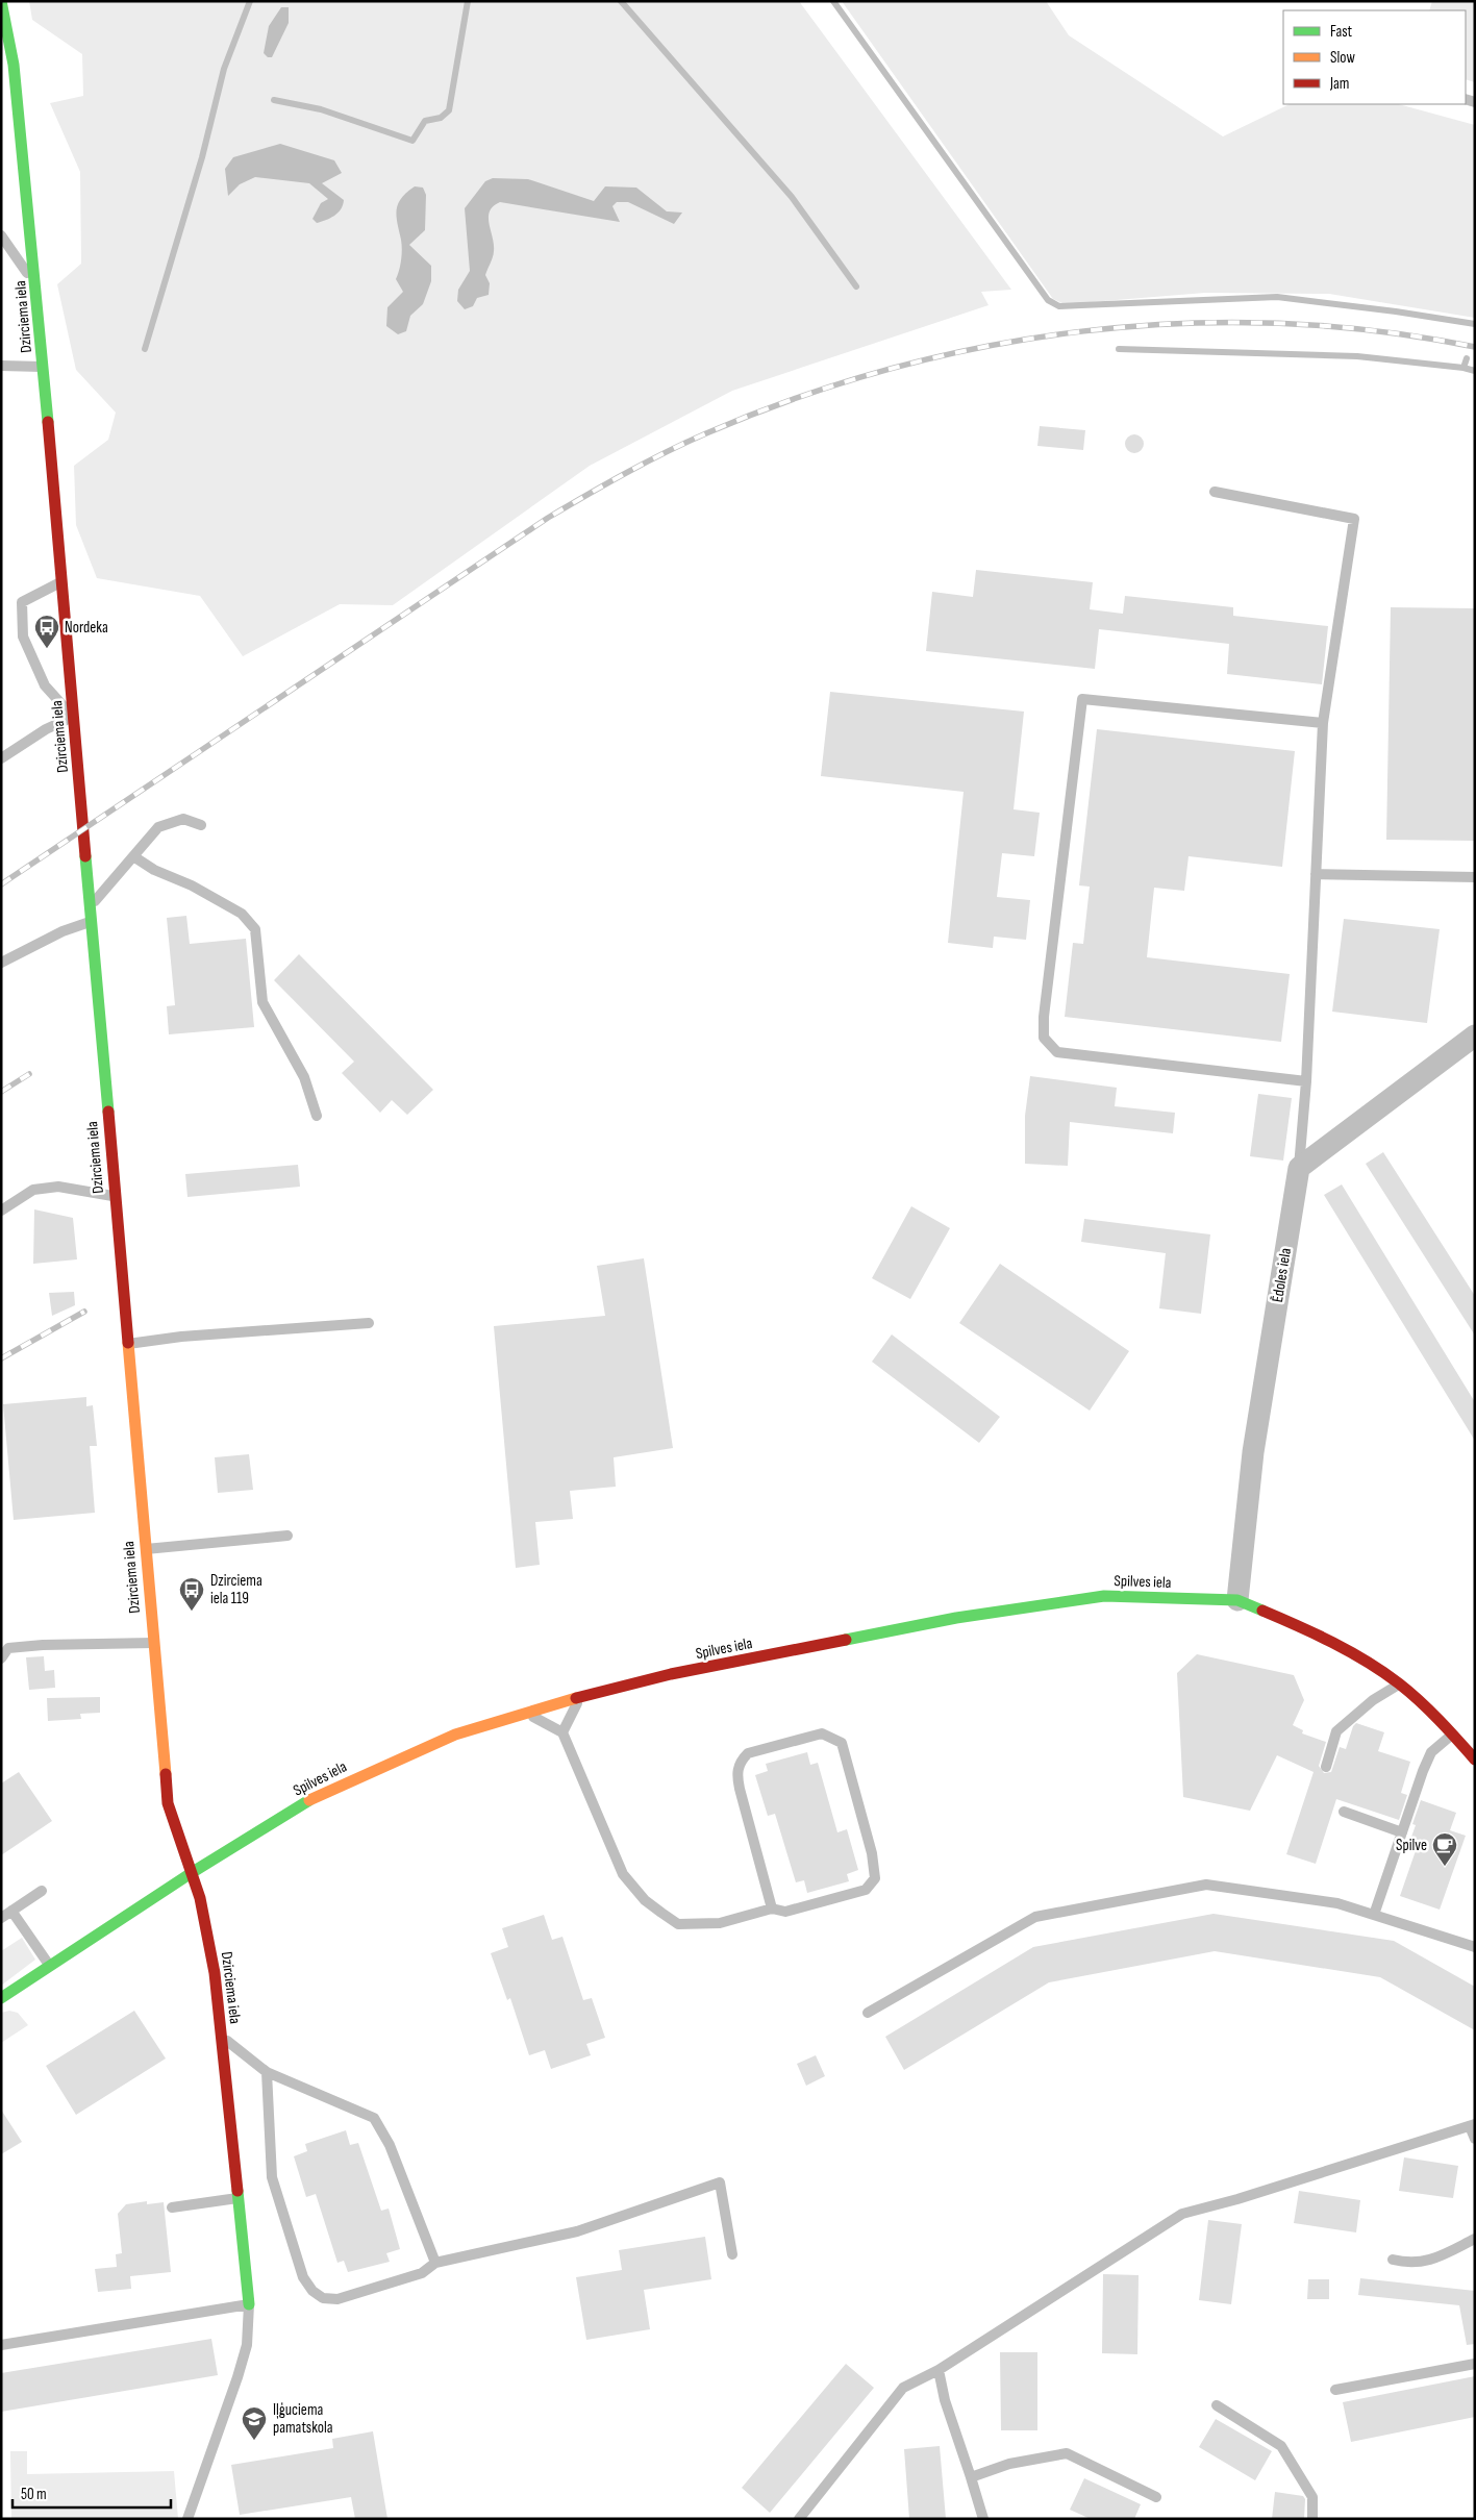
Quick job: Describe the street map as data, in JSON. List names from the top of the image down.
{
  "streets": {
    "street": ["Dzirciema iela", "Ēdoles iela", "Spilves iela"]
  },
  "crossings": [
    ["Dzirciema iela", "Spilves iela"],
    ["Ēdoles iela", "Spilves iela"]
  ],
  "places": {
    "bus stop": ["Nordeka", "Dzirciema iela 119"],
    "cafe": ["Spilve"],
    "school or university": ["Iļģuciema pamatskola"]
  },
  "legend": ["Fast", "Slow", "Jam"],
  "scale_bar": "50 m"
}
